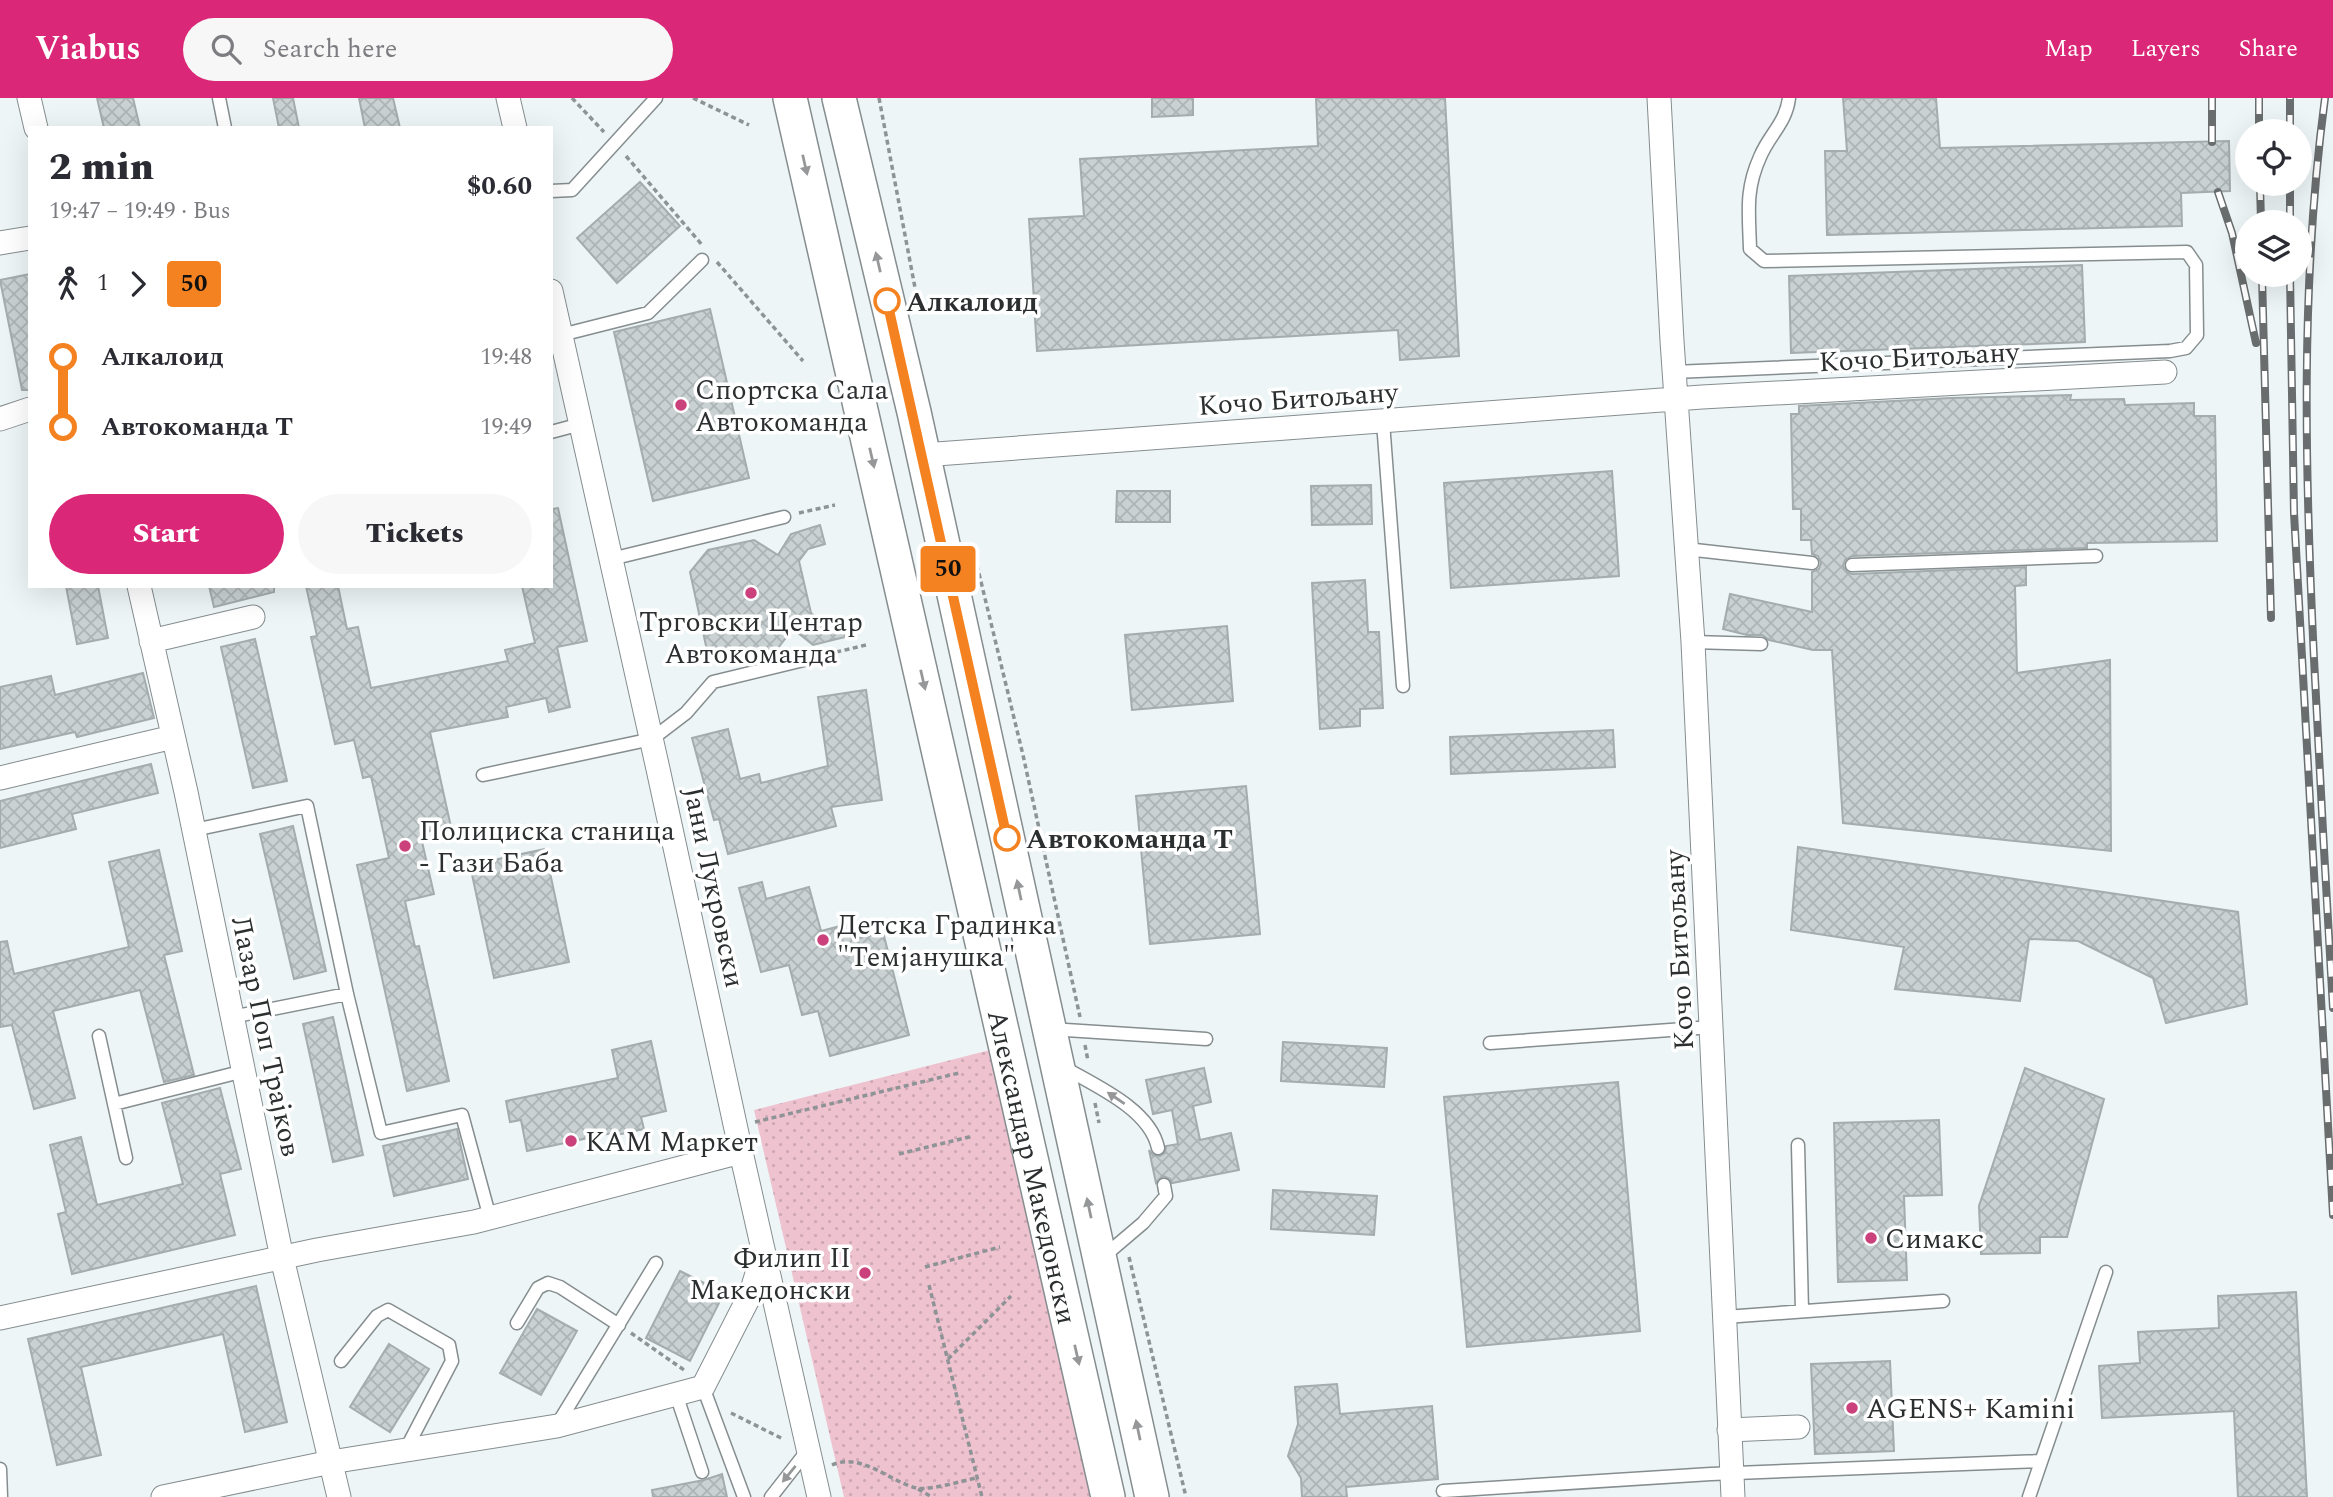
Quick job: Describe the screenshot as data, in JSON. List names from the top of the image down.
{
  "streets": {
    "street": [
      "Кочо Битољану",
      "Јани Лукровски",
      "Лазар Поп Трајков",
      "Александар Македонски"
    ]
  },
  "crossings": [
    ["Кочо Битољану", "Александар Македонски"]
  ],
  "places": [
    "Алкалоид",
    "Спортска Сала Автокоманда",
    "Трговски Центар Автокоманда",
    "Автокоманда Т",
    "Полициска станица - Гази Баба",
    "Детска Градинка \"Темјанушка\"",
    "КАМ Маркет",
    "Симакс",
    "Филип II Македонски",
    "AGENS+ Kamini"
  ],
  "lines": ["bus line 50"],
  "page": {
    "header": "Viabus",
    "search": "Search here",
    "nav": ["Map", "Layers", "Share"],
    "on_map": "50",
    "heading": ["2 min", "19:47 – 19:49 · Bus", "$0.60"],
    "legs": ["1", "50"],
    "list": [
      {
        "name": "Алкалоид",
        "value": "19:48"
      },
      {
        "name": "Автокоманда Т",
        "value": "19:49"
      }
    ],
    "buttons": ["Start", "Tickets"]
  }
}
